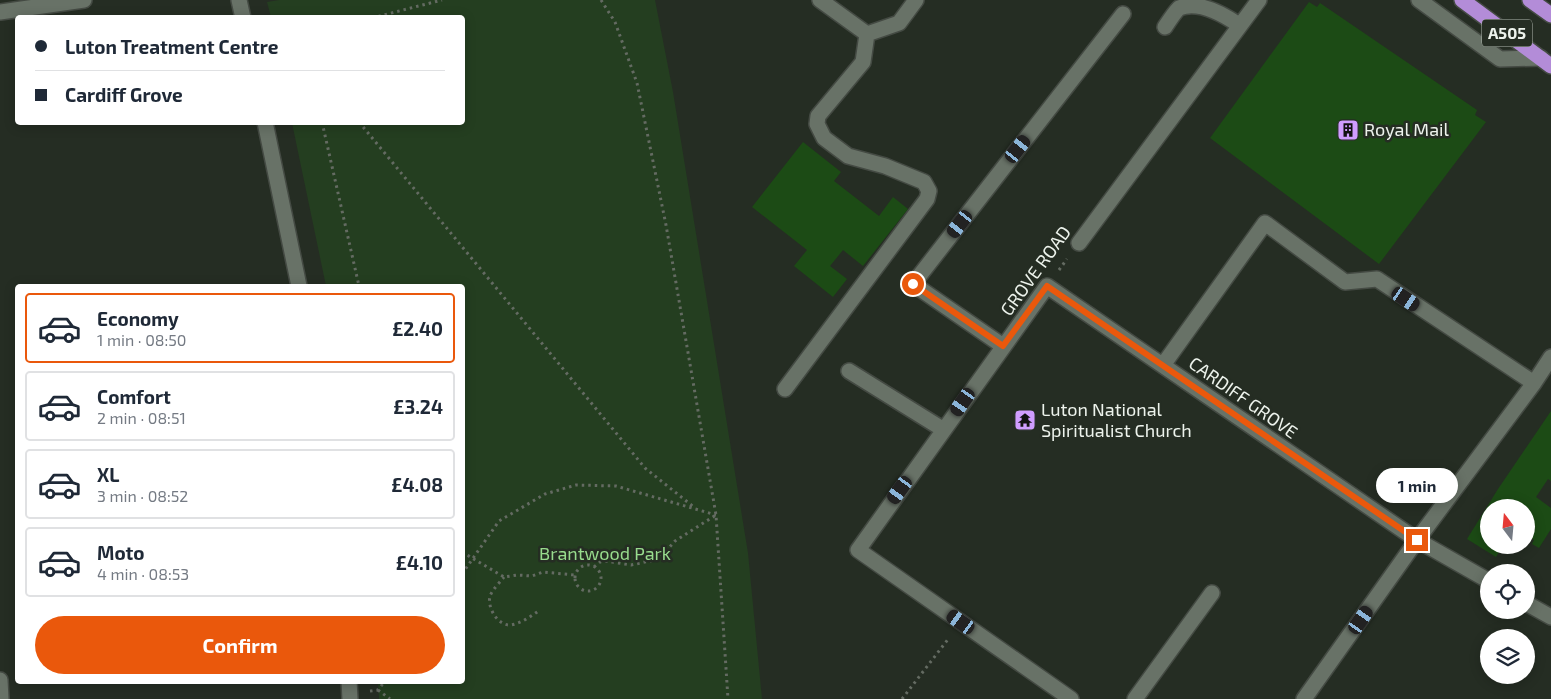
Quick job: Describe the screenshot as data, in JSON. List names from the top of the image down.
{
  "streets": {
    "highway": ["A505"],
    "street": ["GROVE ROAD", "CARDIFF GROVE"]
  },
  "crossings": [
    ["GROVE ROAD", "CARDIFF GROVE"]
  ],
  "parks": ["Brantwood Park"],
  "places": {
    "building": ["Royal Mail"],
    "temple": ["Luton National Spiritualist Church"]
  },
  "north": "top",
  "page": {
    "banner": ["Luton Treatment Centre", "Cardiff Grove"],
    "list": [
      {
        "name": "Economy",
        "note": "1 min · 08:50",
        "value": "£2.40"
      },
      {
        "name": "Comfort",
        "note": "2 min · 08:51",
        "value": "£3.24"
      },
      {
        "name": "XL",
        "note": "3 min · 08:52",
        "value": "£4.08"
      },
      {
        "name": "Moto",
        "note": "4 min · 08:53",
        "value": "£4.10"
      }
    ],
    "bubble": "1 min",
    "buttons": "Confirm"
  }
}
